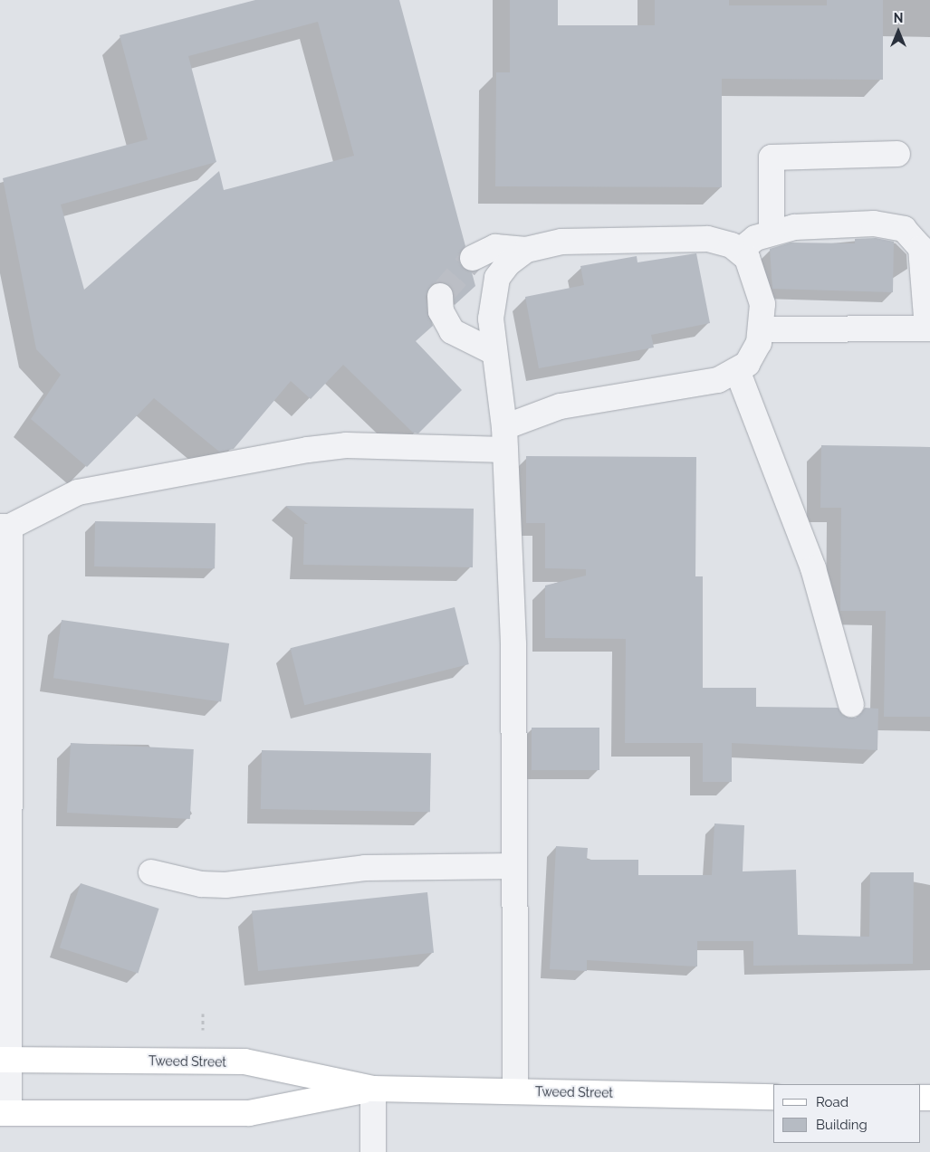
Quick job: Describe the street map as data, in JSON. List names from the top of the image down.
{
  "streets": {
    "main road": ["Tweed Street"]
  },
  "legend": ["Road", "Building"],
  "north": "top"
}
